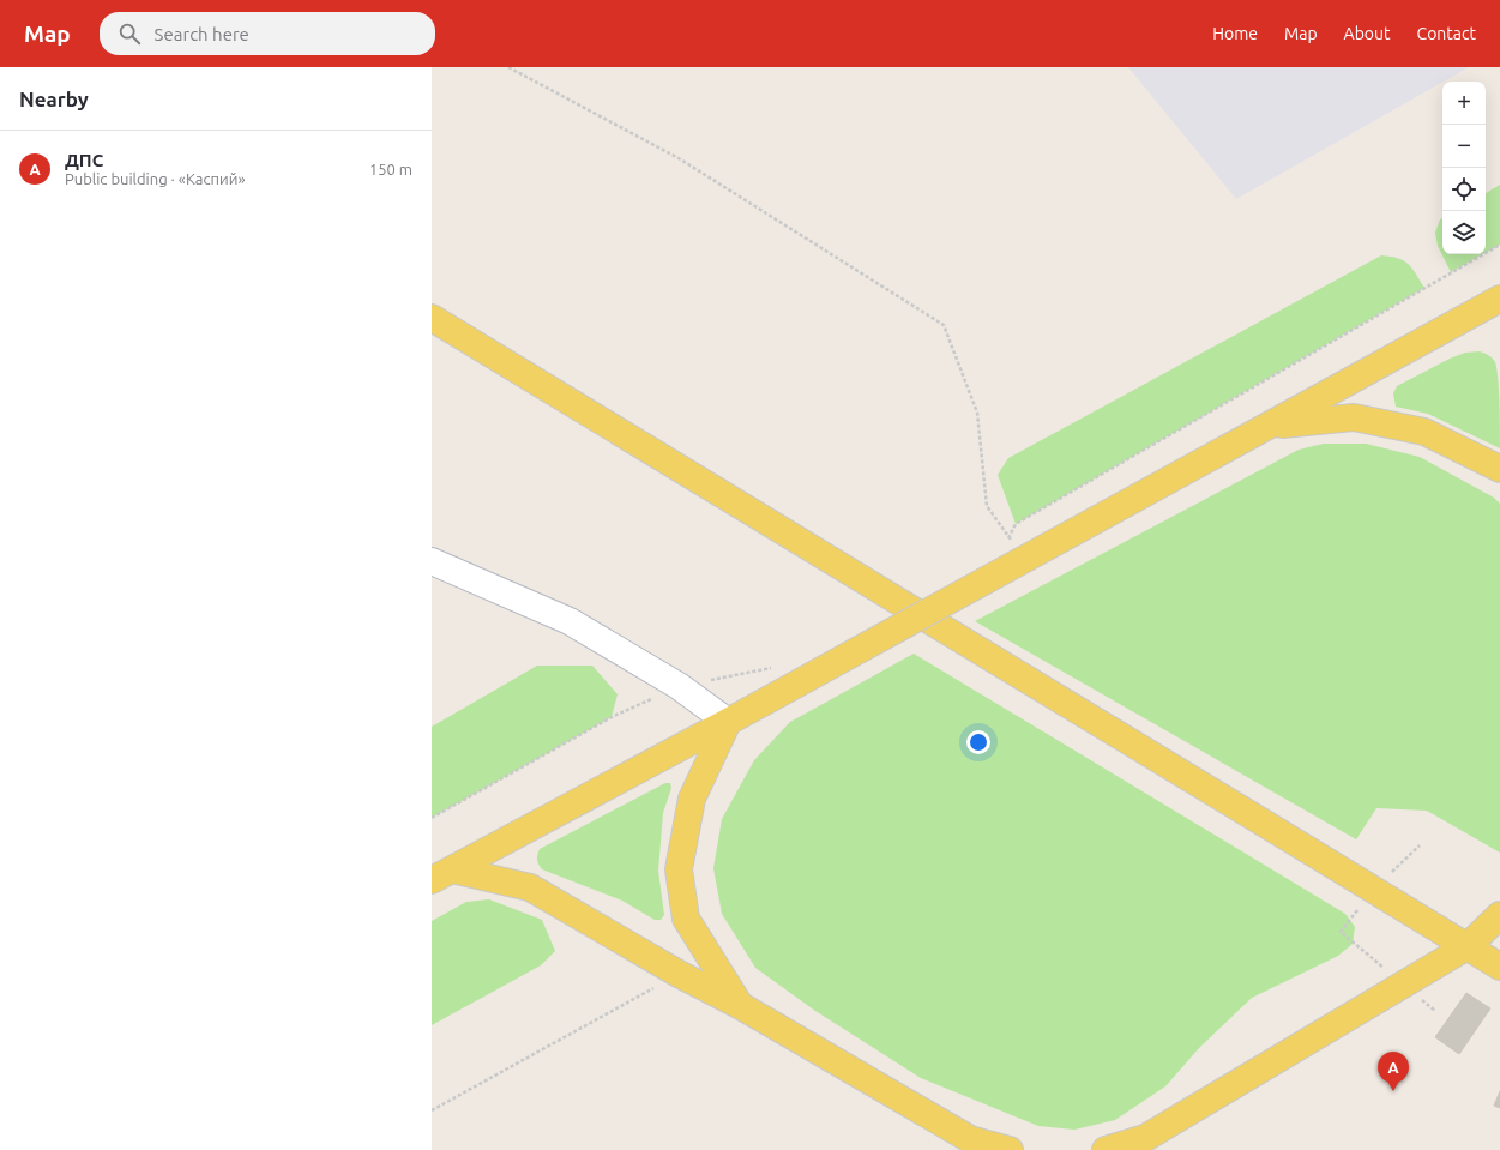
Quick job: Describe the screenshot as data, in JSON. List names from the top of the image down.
{
  "page": {
    "header": "Map",
    "search": "Search here",
    "nav": [
      "Home",
      "Map",
      "About",
      "Contact"
    ],
    "heading": "Nearby",
    "map_buttons": ["+", "−"],
    "list": [
      {
        "mark": "A",
        "name": "ДПС",
        "note": "Public building · «Каспий»",
        "value": "150 m"
      }
    ],
    "pins": "A"
  }
}
